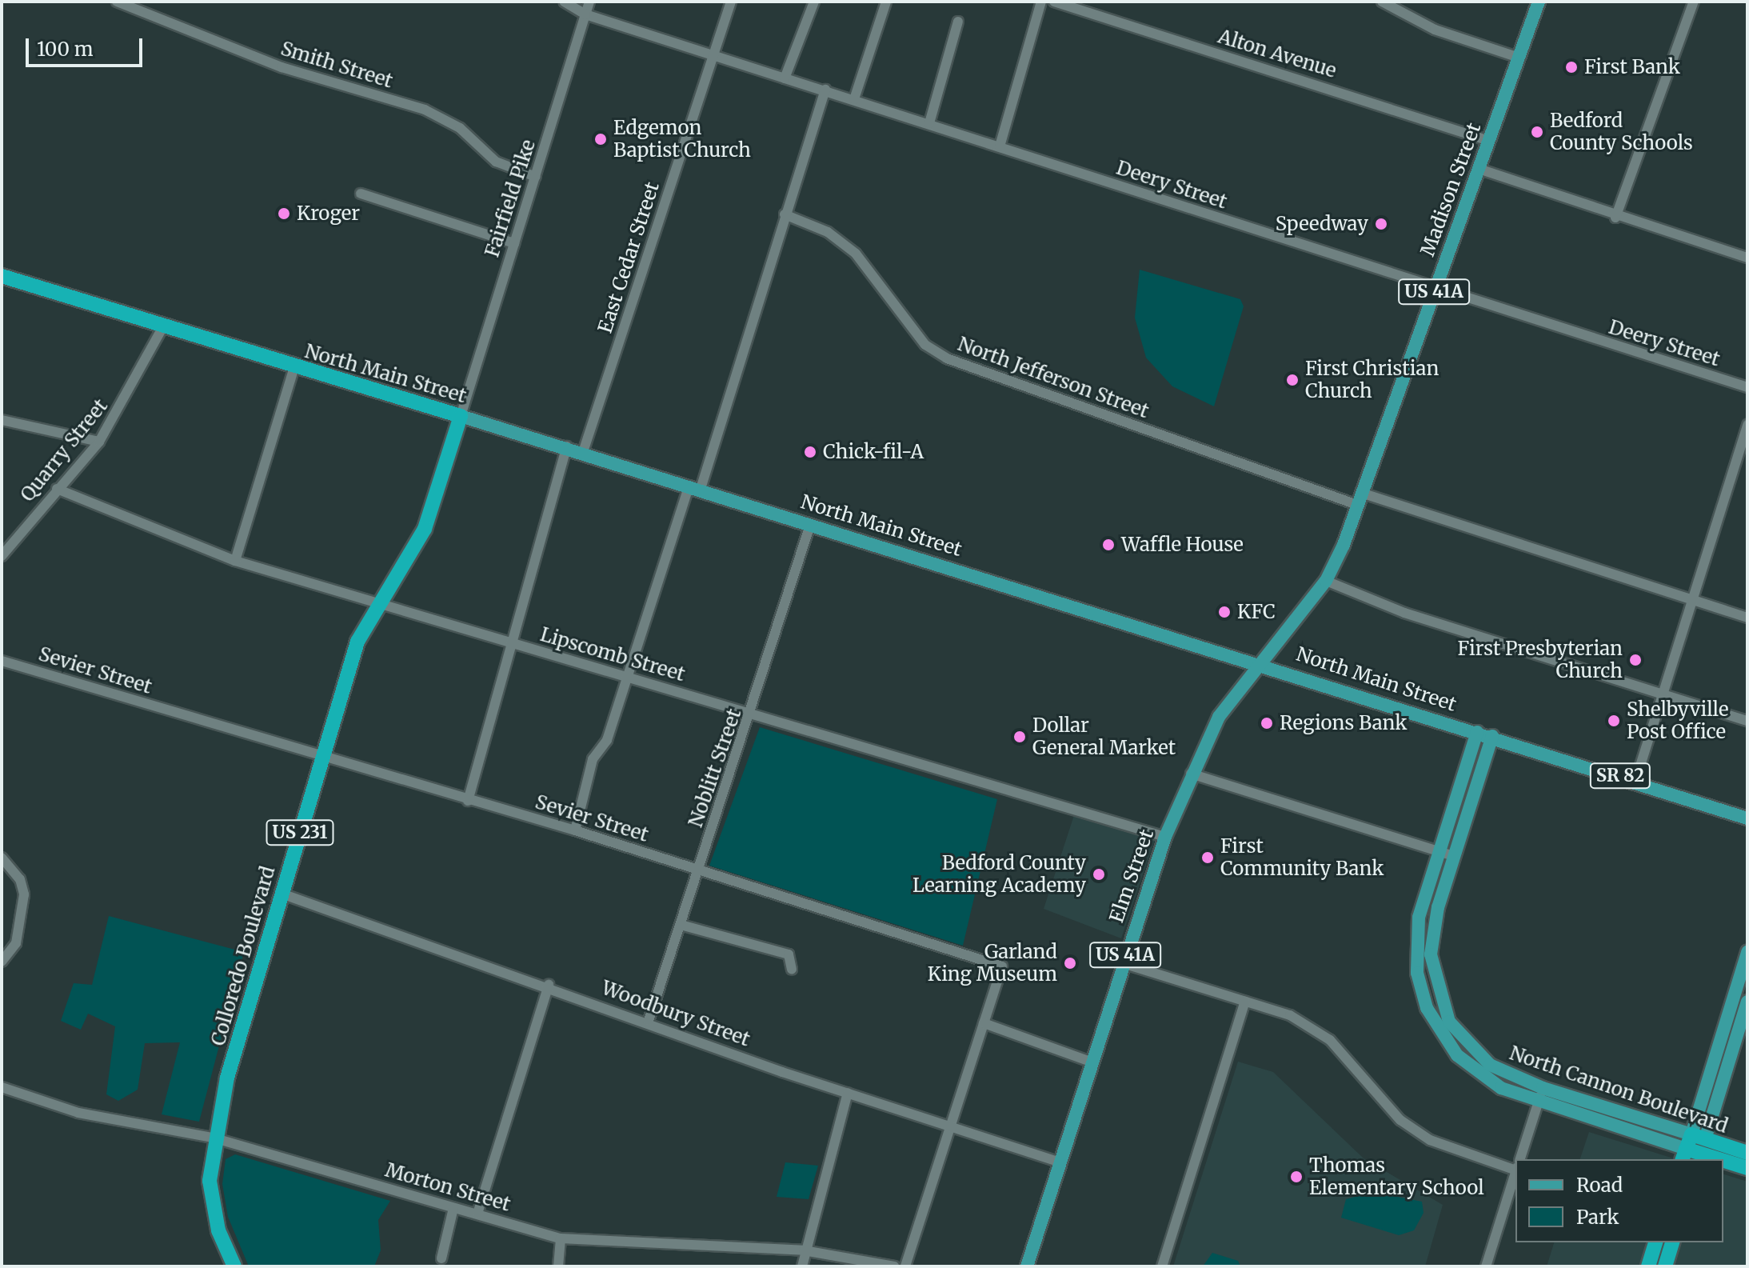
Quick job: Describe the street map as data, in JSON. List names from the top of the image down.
{
  "streets": {
    "highway": [
      "North Main Street",
      "US 231",
      "Colloredo Boulevard",
      "North Cannon Boulevard"
    ],
    "main road": [
      "Madison Street",
      "US 41A",
      "SR 82",
      "Elm Street"
    ],
    "street": [
      "Alton Avenue",
      "Smith Street",
      "Deery Street",
      "Fairfield Pike",
      "East Cedar Street",
      "North Jefferson Street",
      "Quarry Street",
      "Lipscomb Street",
      "Sevier Street",
      "Noblitt Street",
      "Woodbury Street",
      "Morton Street"
    ]
  },
  "crossings": [
    ["Alton Avenue", "Madison Street"],
    ["Smith Street", "Fairfield Pike"],
    ["Deery Street", "Madison Street"],
    ["Deery Street", "Fairfield Pike"],
    ["Deery Street", "East Cedar Street"],
    ["Madison Street", "North Main Street"],
    ["Madison Street", "North Jefferson Street"],
    ["Madison Street", "Elm Street"],
    ["Fairfield Pike", "North Main Street"],
    ["Fairfield Pike", "Colloredo Boulevard"],
    ["East Cedar Street", "North Main Street"],
    ["North Main Street", "Quarry Street"],
    ["North Main Street", "Noblitt Street"],
    ["North Main Street", "Elm Street"],
    ["North Main Street", "Colloredo Boulevard"],
    ["North Main Street", "North Cannon Boulevard"],
    ["Quarry Street", "Lipscomb Street"],
    ["Lipscomb Street", "Noblitt Street"],
    ["Lipscomb Street", "Elm Street"],
    ["Lipscomb Street", "Colloredo Boulevard"],
    ["Sevier Street", "Noblitt Street"],
    ["Sevier Street", "Colloredo Boulevard"],
    ["Noblitt Street", "Woodbury Street"],
    ["Elm Street", "Woodbury Street"],
    ["Colloredo Boulevard", "Woodbury Street"],
    ["Colloredo Boulevard", "Morton Street"]
  ],
  "places": [
    "First Bank",
    "Bedford County Schools",
    "Edgemon Baptist Church",
    "Kroger",
    "Speedway",
    "First Christian Church",
    "Chick-fil-A",
    "Waffle House",
    "KFC",
    "First Presbyterian Church",
    "Shelbyville Post Office",
    "Regions Bank",
    "Dollar General Market",
    "First Community Bank",
    "Bedford County Learning Academy",
    "Garland King Museum",
    "Thomas Elementary School"
  ],
  "legend": ["Road", "Park"],
  "scale_bar": "100 m"
}
